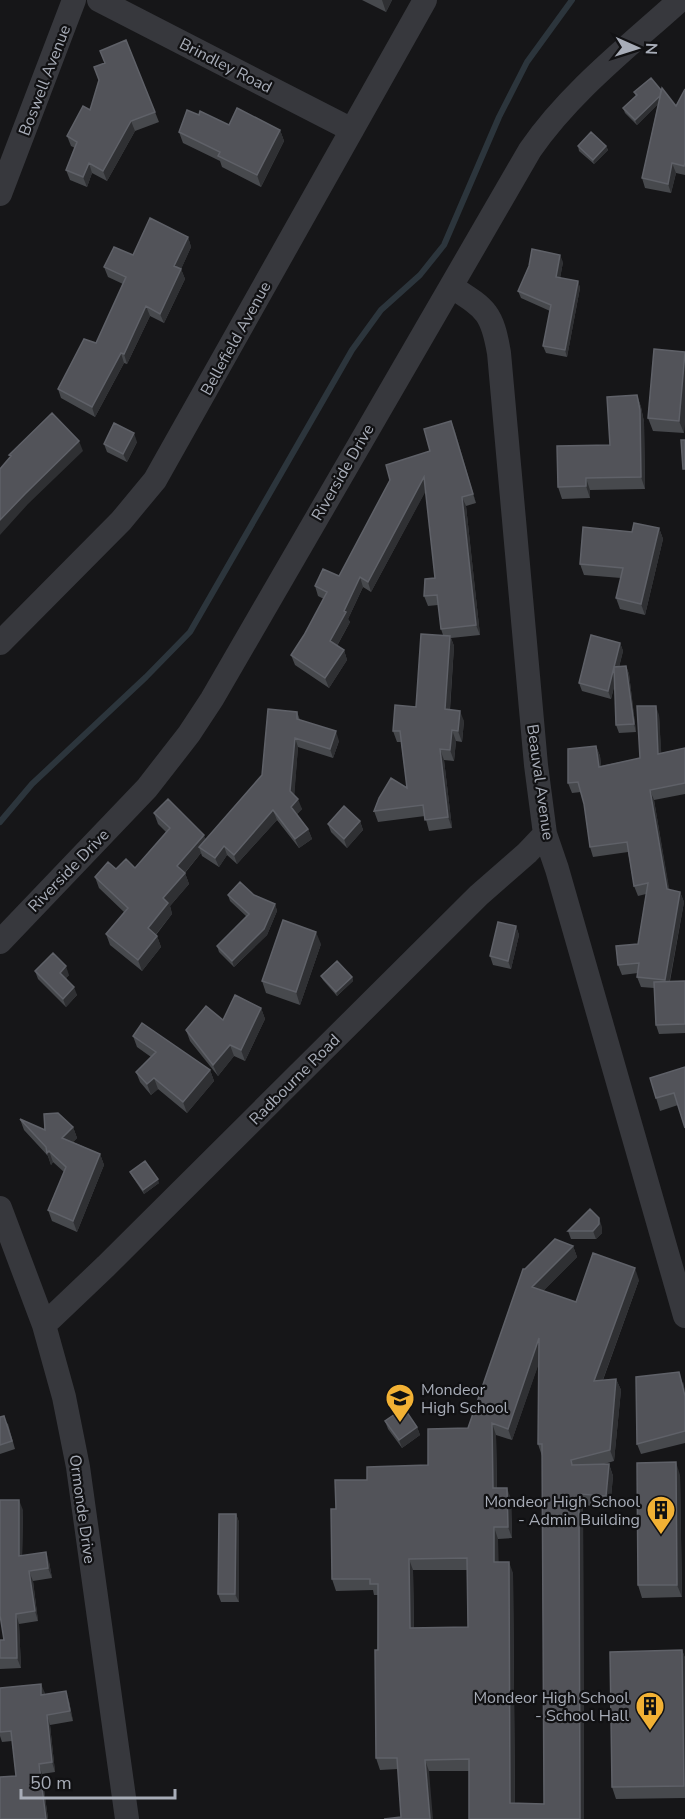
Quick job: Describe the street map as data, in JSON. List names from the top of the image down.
{
  "streets": {
    "street": [
      "Brindley Road",
      "Boswell Avenue",
      "Bellefield Avenue",
      "Riverside Drive",
      "Beauval Avenue",
      "Radbourne Road",
      "Ormonde Drive"
    ]
  },
  "crossings": [
    ["Brindley Road", "Bellefield Avenue"],
    ["Riverside Drive", "Beauval Avenue"],
    ["Beauval Avenue", "Radbourne Road"],
    ["Radbourne Road", "Ormonde Drive"]
  ],
  "places": {
    "school or university": ["Mondeor High School"],
    "building": ["Mondeor High School - Admin Building", "Mondeor High School - School Hall"]
  },
  "scale_bar": "50 m",
  "north": "right"
}
